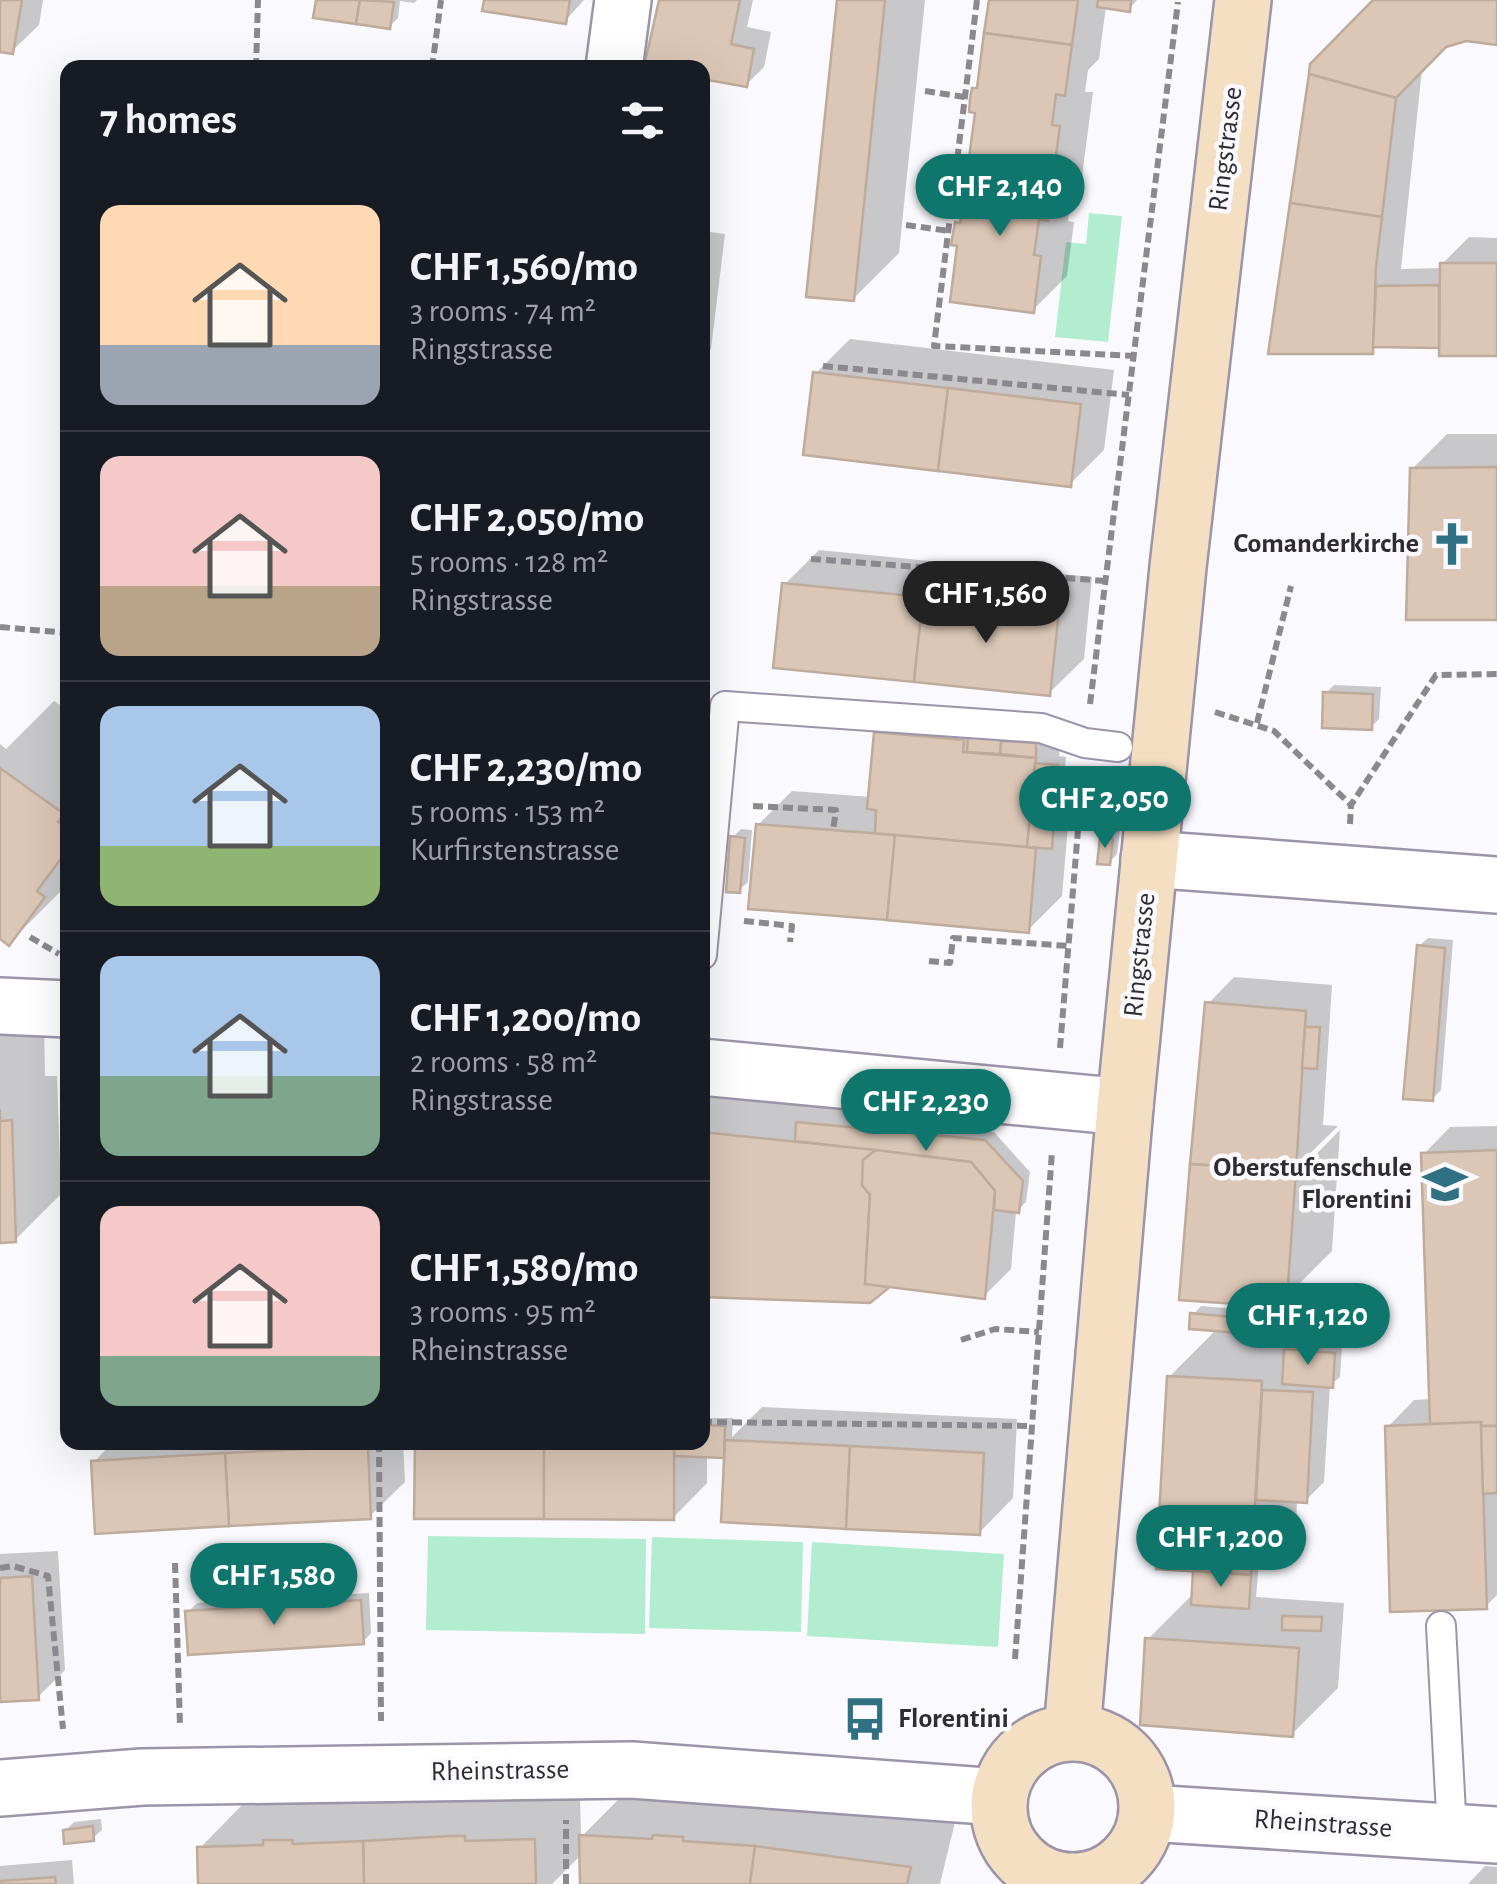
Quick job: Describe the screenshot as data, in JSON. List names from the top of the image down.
{
  "streets": {
    "main road": ["Ringstrasse"],
    "street": ["Rheinstrasse"]
  },
  "crossings": [
    ["Ringstrasse", "Rheinstrasse"]
  ],
  "places": {
    "church": ["Comanderkirche"],
    "school or university": ["Oberstufenschule Florentini"],
    "bus stop": ["Florentini"]
  },
  "page": {
    "heading": "7 homes",
    "price": [
      "CHF 2,140",
      "CHF 1,560",
      "CHF 2,050",
      "CHF 2,230",
      "CHF 1,120",
      "CHF 1,200",
      "CHF 1,580"
    ],
    "list": [
      {
        "name": "CHF 1,560/mo",
        "note": "3 rooms · 74 m² · Ringstrasse"
      },
      {
        "name": "CHF 2,050/mo",
        "note": "5 rooms · 128 m² · Ringstrasse"
      },
      {
        "name": "CHF 2,230/mo",
        "note": "5 rooms · 153 m² · Kurfirstenstrasse"
      },
      {
        "name": "CHF 1,200/mo",
        "note": "2 rooms · 58 m² · Ringstrasse"
      },
      {
        "name": "CHF 1,580/mo",
        "note": "3 rooms · 95 m² · Rheinstrasse"
      }
    ]
  }
}
